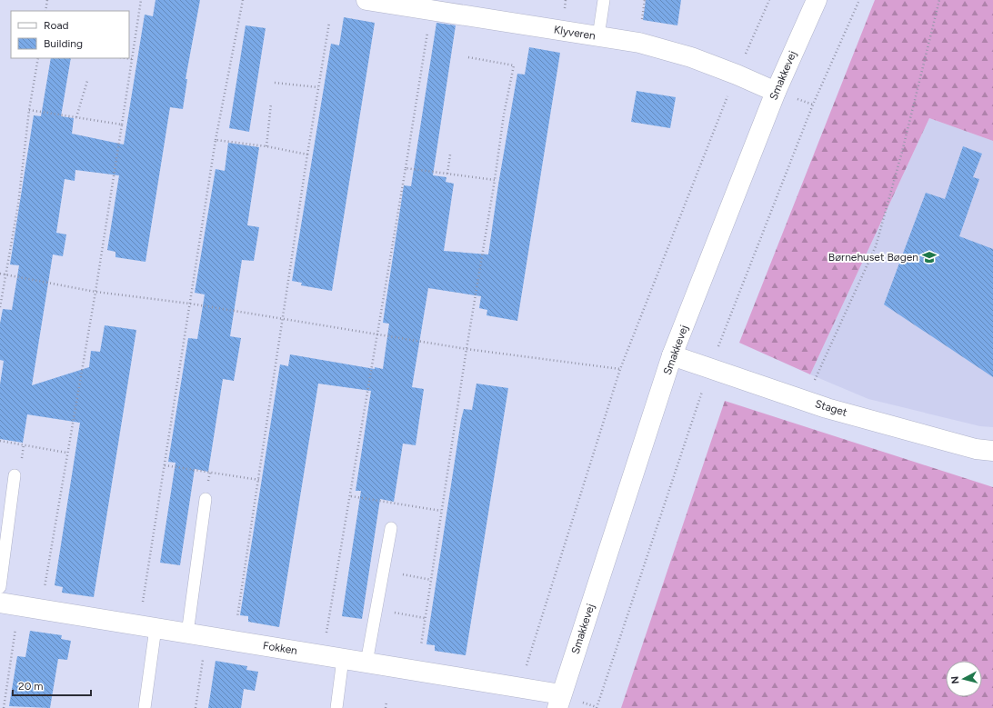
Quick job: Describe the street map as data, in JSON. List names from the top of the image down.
{
  "streets": {
    "street": [
      "Klyveren",
      "Smakkevej",
      "Staget",
      "Fokken"
    ]
  },
  "crossings": [
    ["Klyveren", "Smakkevej"],
    ["Smakkevej", "Staget"],
    ["Smakkevej", "Fokken"]
  ],
  "places": {
    "school or university": ["Børnehuset Bøgen"]
  },
  "legend": ["Road", "Building"],
  "scale_bar": "20 m",
  "north": "left"
}
